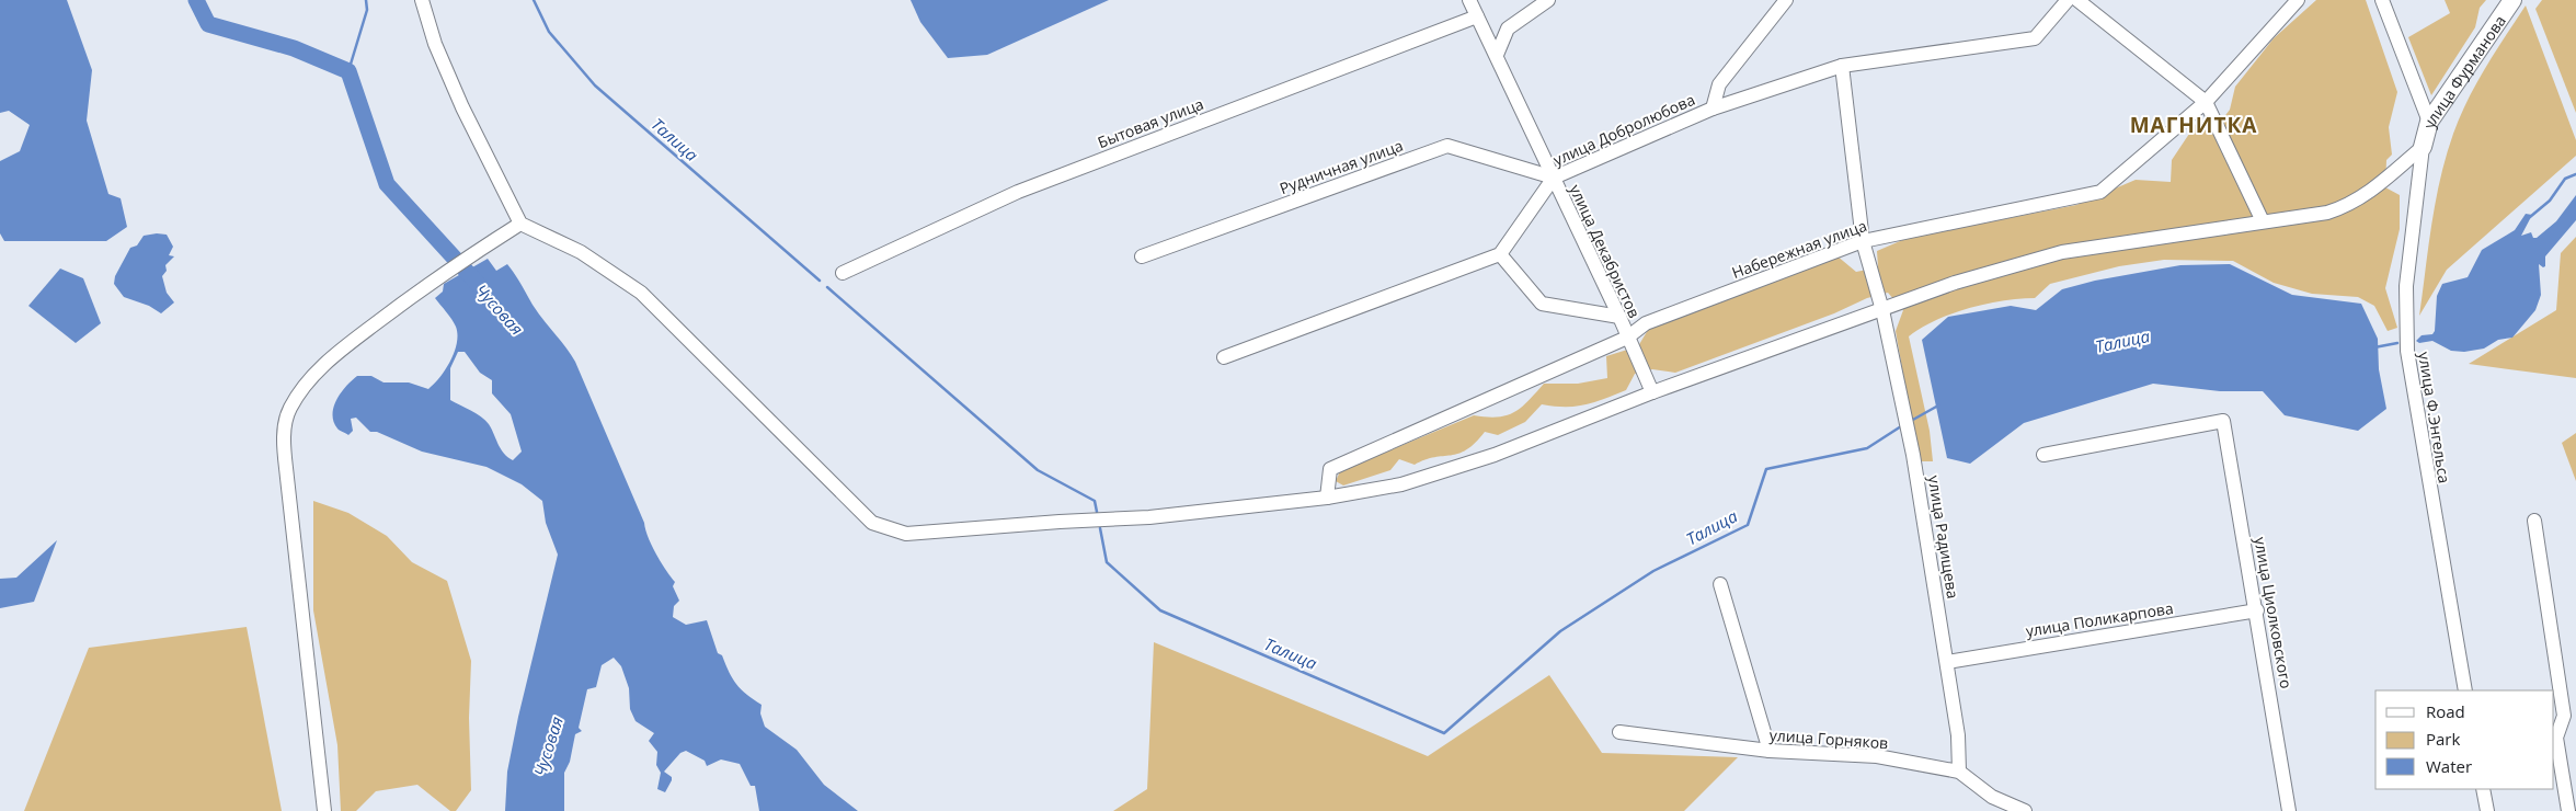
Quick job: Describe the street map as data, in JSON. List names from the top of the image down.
{
  "streets": {
    "main road": ["улица Фурманова"],
    "street": [
      "Бытовая улица",
      "улица Добролюбова",
      "Рудничная улица",
      "Набережная улица",
      "улица Декабристов",
      "улица Ф.Энгельса",
      "улица Радищева",
      "улица Циолковского",
      "улица Поликарпова",
      "улица Горняков"
    ]
  },
  "crossings": [
    ["улица Фурманова", "улица Ф.Энгельса"],
    ["Бытовая улица", "улица Декабристов"],
    ["улица Добролюбова", "Рудничная улица"],
    ["улица Добролюбова", "улица Декабристов"],
    ["улица Добролюбова", "улица Радищева"],
    ["Рудничная улица", "улица Декабристов"],
    ["Набережная улица", "улица Декабристов"],
    ["Набережная улица", "улица Радищева"],
    ["улица Радищева", "улица Поликарпова"],
    ["улица Радищева", "улица Горняков"],
    ["улица Циолковского", "улица Поликарпова"]
  ],
  "districts": ["МАГНИТКА"],
  "water": ["Талица", "Чусовая"],
  "legend": ["Road", "Park", "Water"]
}
